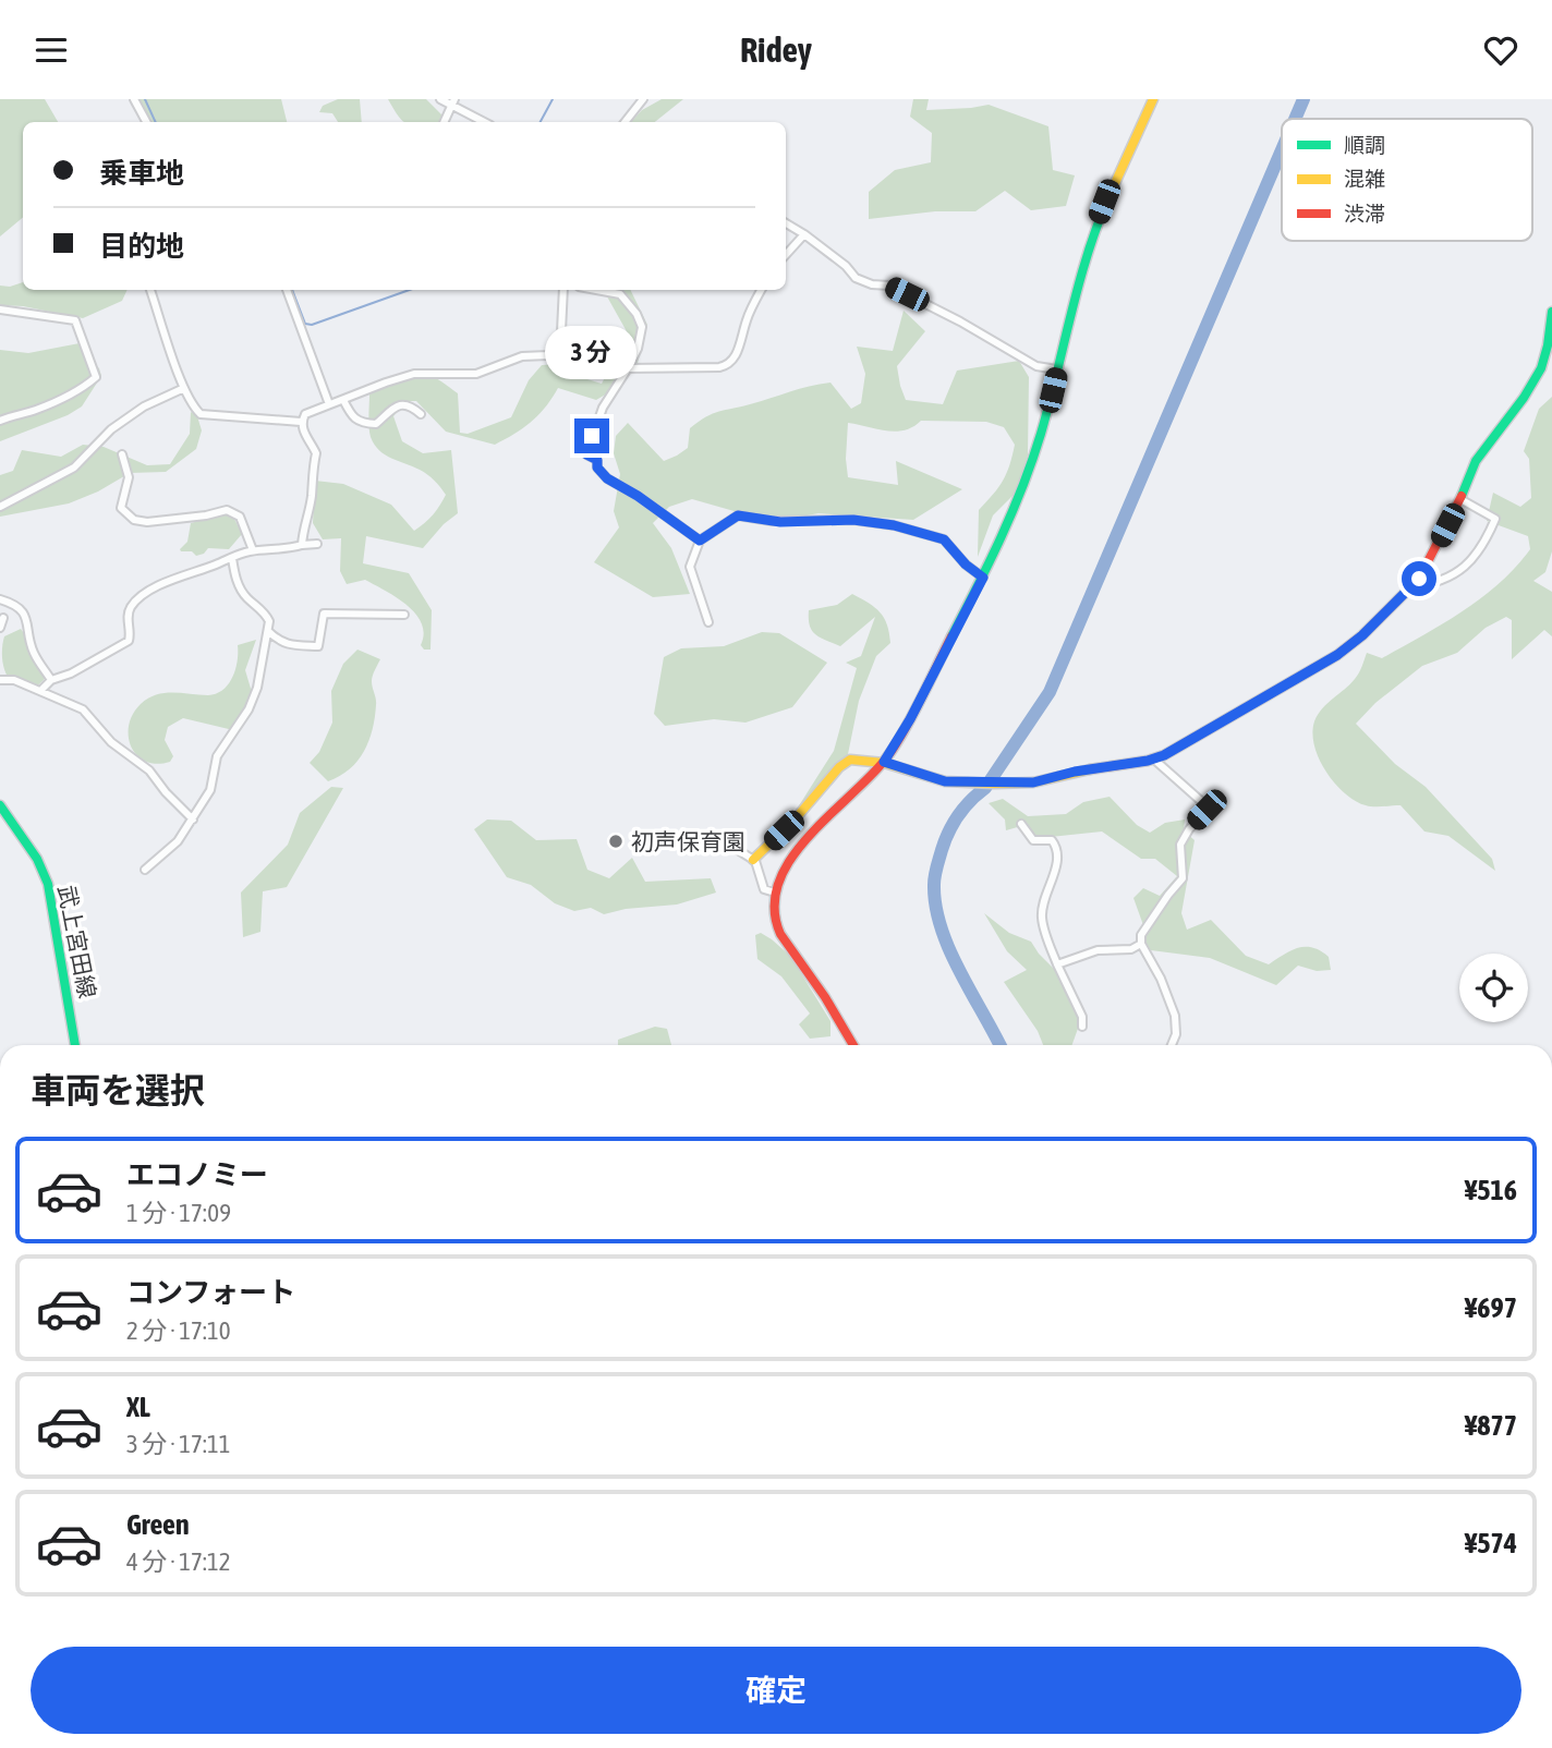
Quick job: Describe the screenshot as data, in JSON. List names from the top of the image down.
{
  "streets": {
    "street": ["武上宮田線"]
  },
  "places": ["初声保育園"],
  "legend": ["順調", "混雑", "渋滞"],
  "page": {
    "header": "Ridey",
    "banner": ["乗車地", "目的地"],
    "bubble": "3 分",
    "heading": "車両を選択",
    "list": [
      {
        "name": "エコノミー",
        "note": "1 分 · 17:09",
        "value": "¥516"
      },
      {
        "name": "コンフォート",
        "note": "2 分 · 17:10",
        "value": "¥697"
      },
      {
        "name": "XL",
        "note": "3 分 · 17:11",
        "value": "¥877"
      },
      {
        "name": "Green",
        "note": "4 分 · 17:12",
        "value": "¥574"
      }
    ],
    "buttons": "確定"
  }
}
